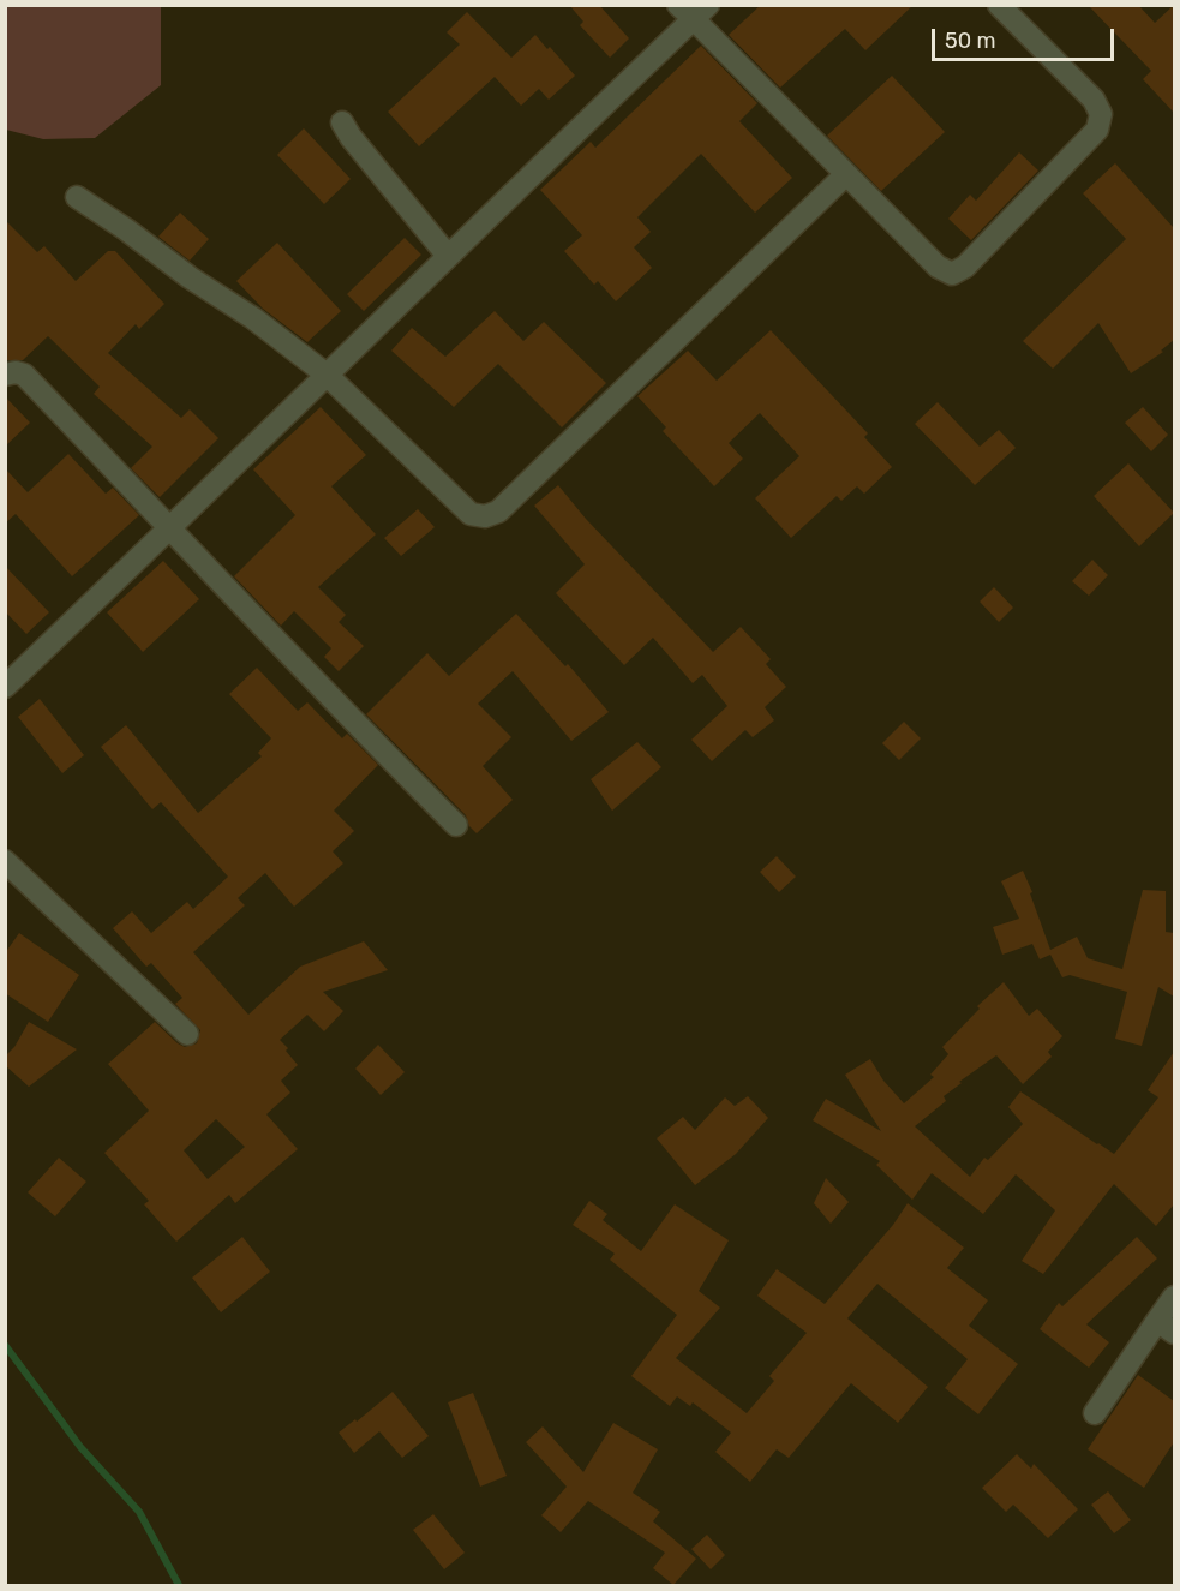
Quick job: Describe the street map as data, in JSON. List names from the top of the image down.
{
  "scale_bar": "50 m"
}
